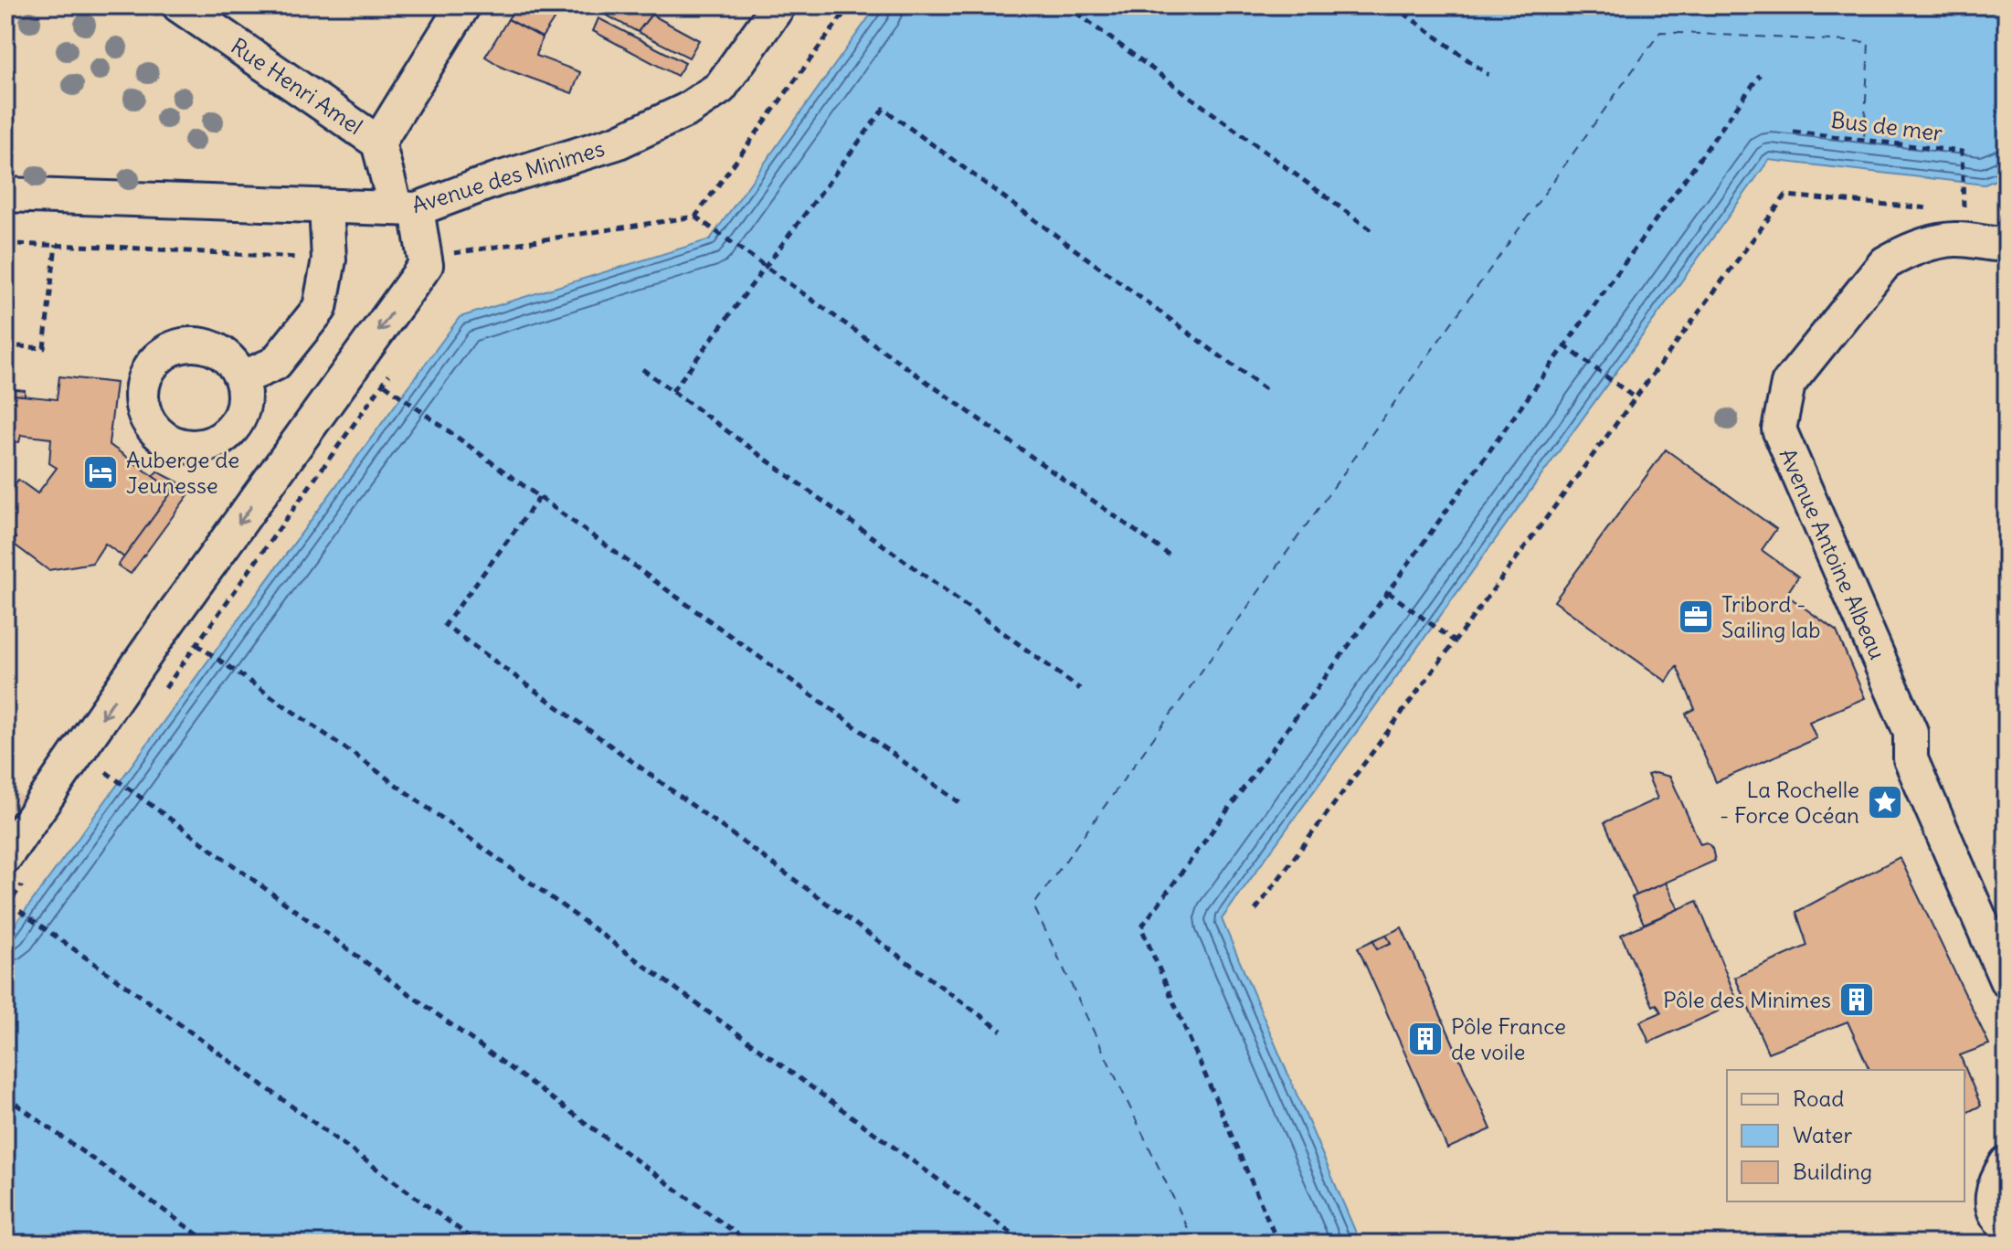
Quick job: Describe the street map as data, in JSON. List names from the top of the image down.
{
  "streets": {
    "street": ["Rue Henri Amel", "Avenue des Minimes", "Avenue Antoine Albeau"],
    "path": ["Bus de mer"]
  },
  "crossings": [
    ["Rue Henri Amel", "Avenue des Minimes"]
  ],
  "places": {
    "hotel": ["Auberge de Jeunesse"],
    "office": ["Tribord - Sailing lab"],
    "place": ["La Rochelle - Force Océan"],
    "building": ["Pôle des Minimes", "Pôle France de voile"]
  },
  "legend": ["Road", "Water", "Building"]
}
